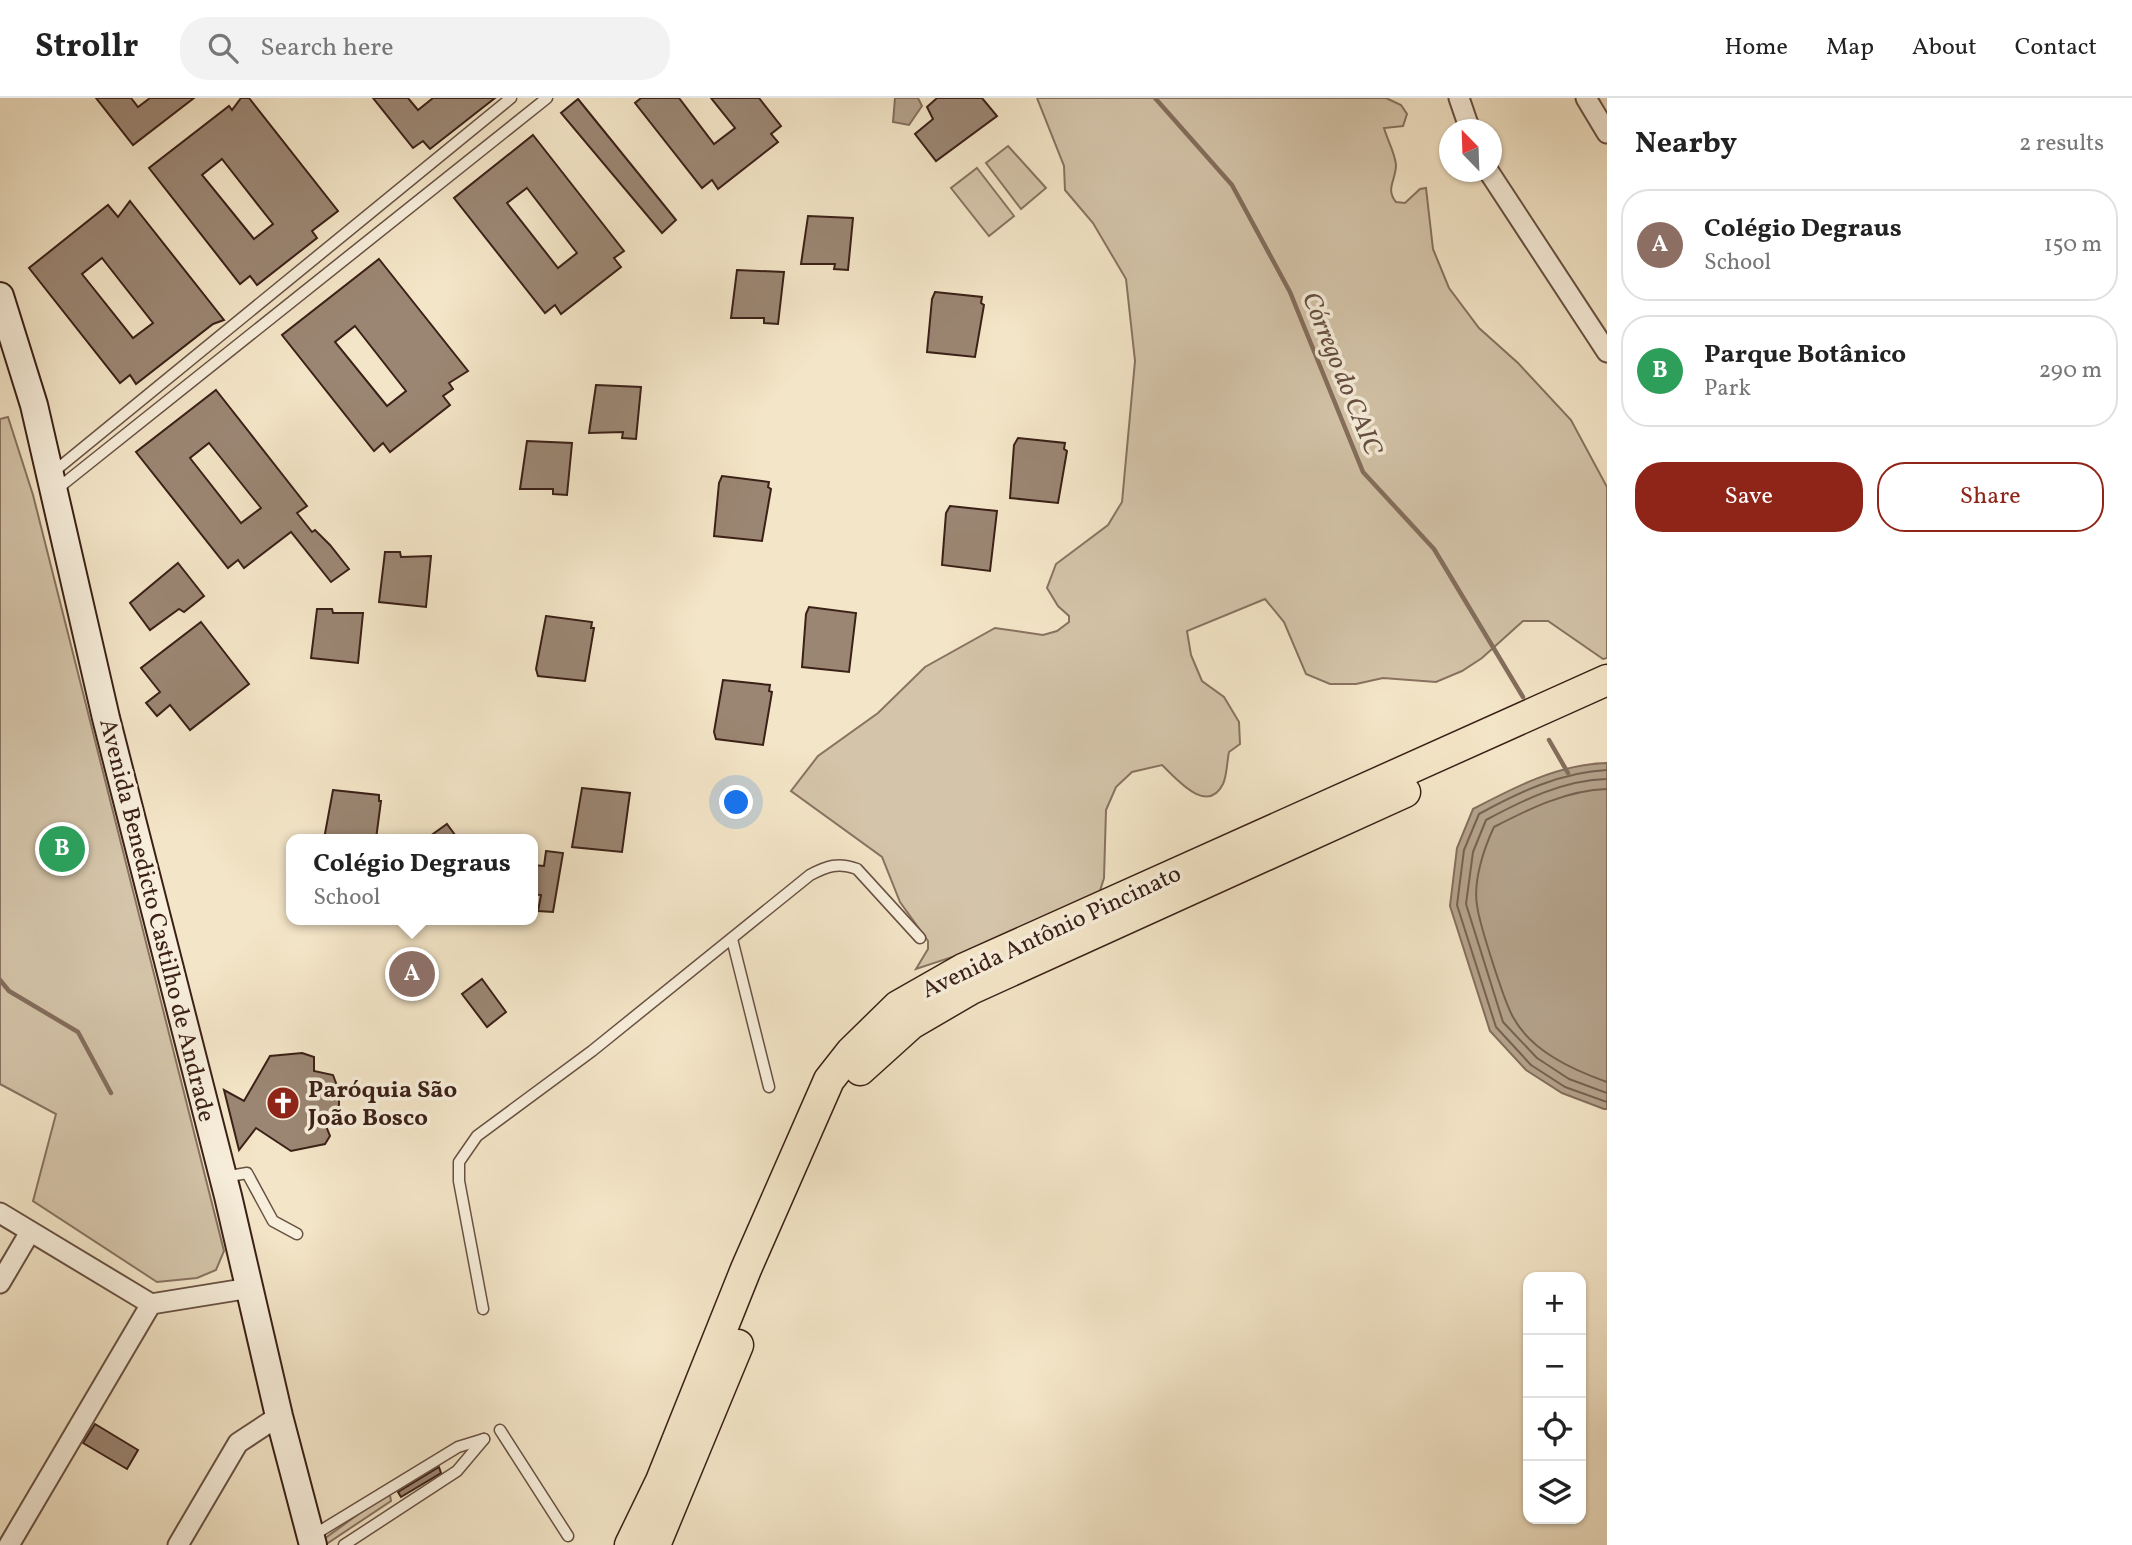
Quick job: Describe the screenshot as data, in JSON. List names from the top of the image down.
{
  "streets": {
    "main road": ["Avenida Benedicto Castilho de Andrade", "Avenida Antônio Pincinato"]
  },
  "water": ["Córrego do CAIC"],
  "places": {
    "church": ["Paróquia São João Bosco"]
  },
  "north": "top left",
  "page": {
    "header": "Strollr",
    "search": "Search here",
    "nav": [
      "Home",
      "Map",
      "About",
      "Contact"
    ],
    "heading": ["Nearby", "2 results"],
    "list": [
      {
        "mark": "A",
        "name": "Colégio Degraus",
        "note": "School",
        "value": "150 m"
      },
      {
        "mark": "B",
        "name": "Parque Botânico",
        "note": "Park",
        "value": "290 m"
      }
    ],
    "buttons": ["Save", "Share"],
    "pins": ["B", "A"],
    "popup": ["Colégio Degraus", "School"],
    "map_buttons": ["+", "−"]
  }
}
